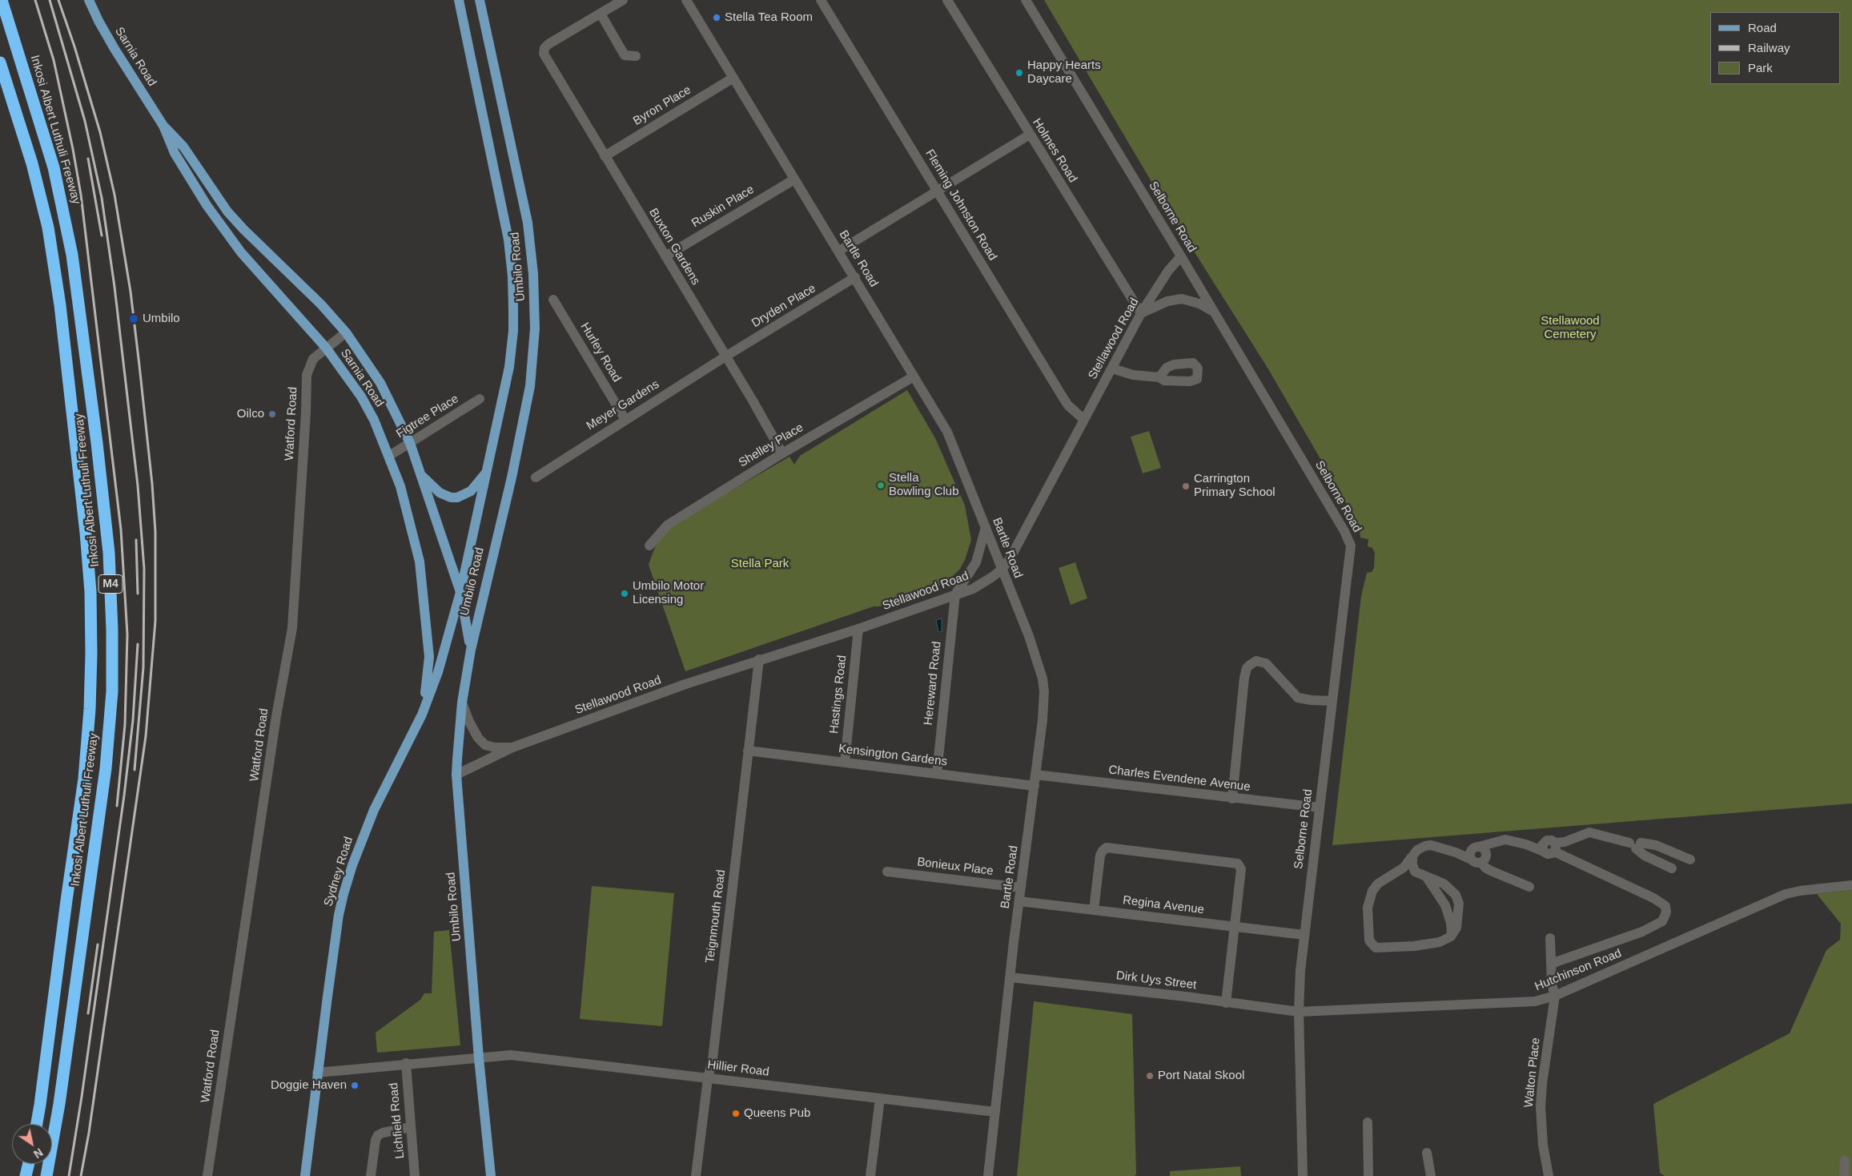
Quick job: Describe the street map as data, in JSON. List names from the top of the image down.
{
  "streets": {
    "highway": ["Inkosi Albert Luthuli Freeway", "M4"],
    "main road": ["Sarnia Road", "Umbilo Road", "Sydney Road"],
    "street": [
      "Byron Place",
      "Holmes Road",
      "Fleming Johnston Road",
      "Ruskin Place",
      "Selborne Road",
      "Buxton Gardens",
      "Bartle Road",
      "Dryden Place",
      "Stellawood Road",
      "Hurley Road",
      "Meyer Gardens",
      "Figtree Place",
      "Watford Road",
      "Shelley Place",
      "Hereward Road",
      "Hastings Road",
      "Kensington Gardens",
      "Charles Evendene Avenue",
      "Bonieux Place",
      "Regina Avenue",
      "Teignmouth Road",
      "Hutchinson Road",
      "Dirk Uys Street",
      "Hillier Road",
      "Walton Place",
      "Lichfield Road"
    ]
  },
  "crossings": [
    ["Sarnia Road", "Umbilo Road"],
    ["Sarnia Road", "Figtree Place"],
    ["Sarnia Road", "Watford Road"],
    ["Sarnia Road", "Sydney Road"],
    ["Byron Place", "Buxton Gardens"],
    ["Byron Place", "Bartle Road"],
    ["Holmes Road", "Stellawood Road"],
    ["Fleming Johnston Road", "Stellawood Road"],
    ["Ruskin Place", "Buxton Gardens"],
    ["Ruskin Place", "Bartle Road"],
    ["Selborne Road", "Stellawood Road"],
    ["Selborne Road", "Charles Evendene Avenue"],
    ["Selborne Road", "Regina Avenue"],
    ["Selborne Road", "Hutchinson Road"],
    ["Selborne Road", "Dirk Uys Street"],
    ["Buxton Gardens", "Dryden Place"],
    ["Buxton Gardens", "Meyer Gardens"],
    ["Buxton Gardens", "Shelley Place"],
    ["Bartle Road", "Dryden Place"],
    ["Bartle Road", "Stellawood Road"],
    ["Bartle Road", "Shelley Place"],
    ["Bartle Road", "Kensington Gardens"],
    ["Bartle Road", "Charles Evendene Avenue"],
    ["Bartle Road", "Bonieux Place"],
    ["Bartle Road", "Regina Avenue"],
    ["Bartle Road", "Dirk Uys Street"],
    ["Bartle Road", "Hillier Road"],
    ["Umbilo Road", "Stellawood Road"],
    ["Umbilo Road", "Sydney Road"],
    ["Umbilo Road", "Hillier Road"],
    ["Dryden Place", "Meyer Gardens"],
    ["Stellawood Road", "Hereward Road"],
    ["Stellawood Road", "Hastings Road"],
    ["Stellawood Road", "Teignmouth Road"],
    ["Hurley Road", "Meyer Gardens"],
    ["Hereward Road", "Kensington Gardens"],
    ["Hastings Road", "Kensington Gardens"],
    ["Kensington Gardens", "Teignmouth Road"],
    ["Sydney Road", "Hillier Road"],
    ["Teignmouth Road", "Hillier Road"],
    ["Hutchinson Road", "Dirk Uys Street"],
    ["Hutchinson Road", "Walton Place"],
    ["Hillier Road", "Lichfield Road"]
  ],
  "parks": ["Stellawood Cemetery", "Stella Park"],
  "places": [
    "Stella Tea Room",
    "Happy Hearts Daycare",
    "Umbilo",
    "Oilco",
    "Stella Bowling Club",
    "Carrington Primary School",
    "Umbilo Motor Licensing",
    "Port Natal Skool",
    "Doggie Haven",
    "Queens Pub"
  ],
  "legend": ["Road", "Railway", "Park"],
  "north": "bottom right"
}
